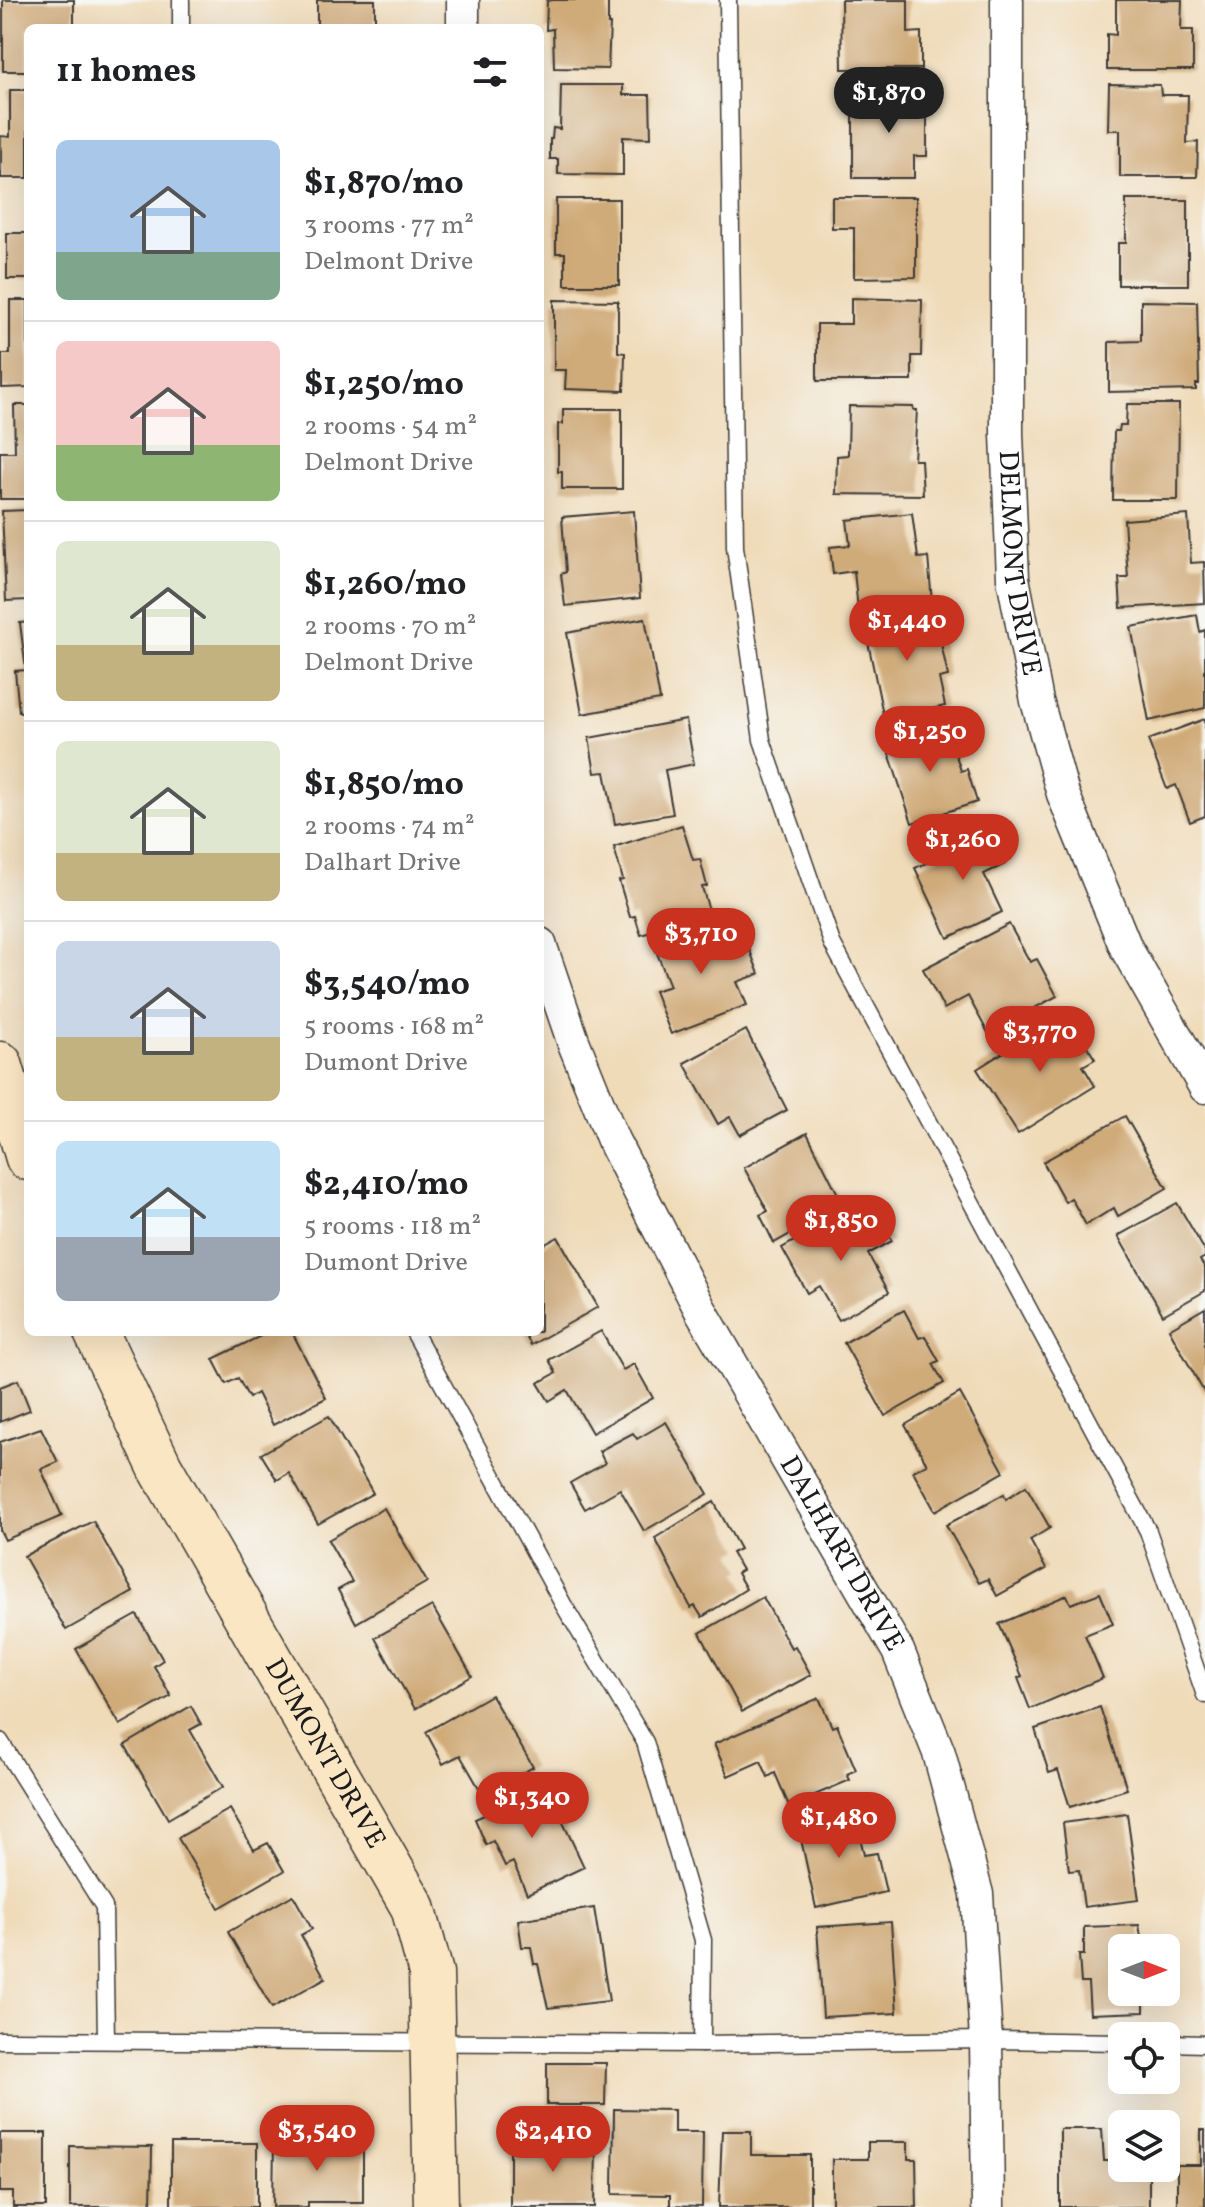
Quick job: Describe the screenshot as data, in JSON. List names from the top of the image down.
{
  "streets": {
    "street": ["DELMONT DRIVE", "DALHART DRIVE", "DUMONT DRIVE"]
  },
  "north": "right",
  "page": {
    "heading": "11 homes",
    "price": [
      "$1,870",
      "$1,440",
      "$1,250",
      "$1,260",
      "$3,710",
      "$3,770",
      "$1,850",
      "$1,340",
      "$1,480",
      "$3,540",
      "$2,410"
    ],
    "list": [
      {
        "name": "$1,870/mo",
        "note": "3 rooms · 77 m² · Delmont Drive"
      },
      {
        "name": "$1,250/mo",
        "note": "2 rooms · 54 m² · Delmont Drive"
      },
      {
        "name": "$1,260/mo",
        "note": "2 rooms · 70 m² · Delmont Drive"
      },
      {
        "name": "$1,850/mo",
        "note": "2 rooms · 74 m² · Dalhart Drive"
      },
      {
        "name": "$3,540/mo",
        "note": "5 rooms · 168 m² · Dumont Drive"
      },
      {
        "name": "$2,410/mo",
        "note": "5 rooms · 118 m² · Dumont Drive"
      }
    ]
  }
}
